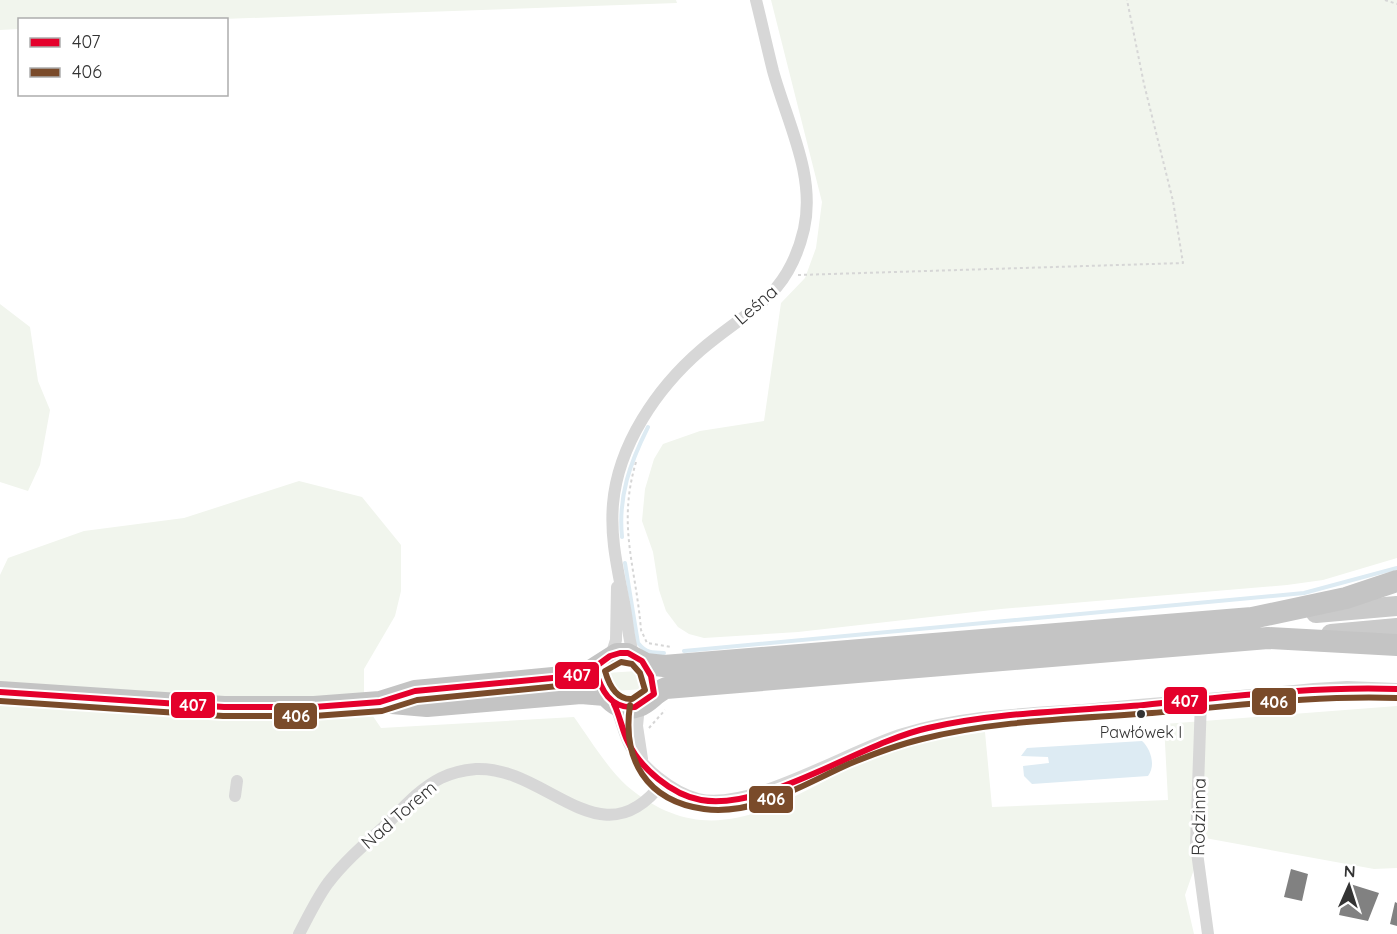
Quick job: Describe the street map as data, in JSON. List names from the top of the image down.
{
  "streets": {
    "street": ["Leśna", "Nad Torem", "Rodzinna"]
  },
  "places": ["Pawłówek I"],
  "lines": ["transit line 407", "transit line 406"],
  "legend": ["407", "406"],
  "north": "top"
}
